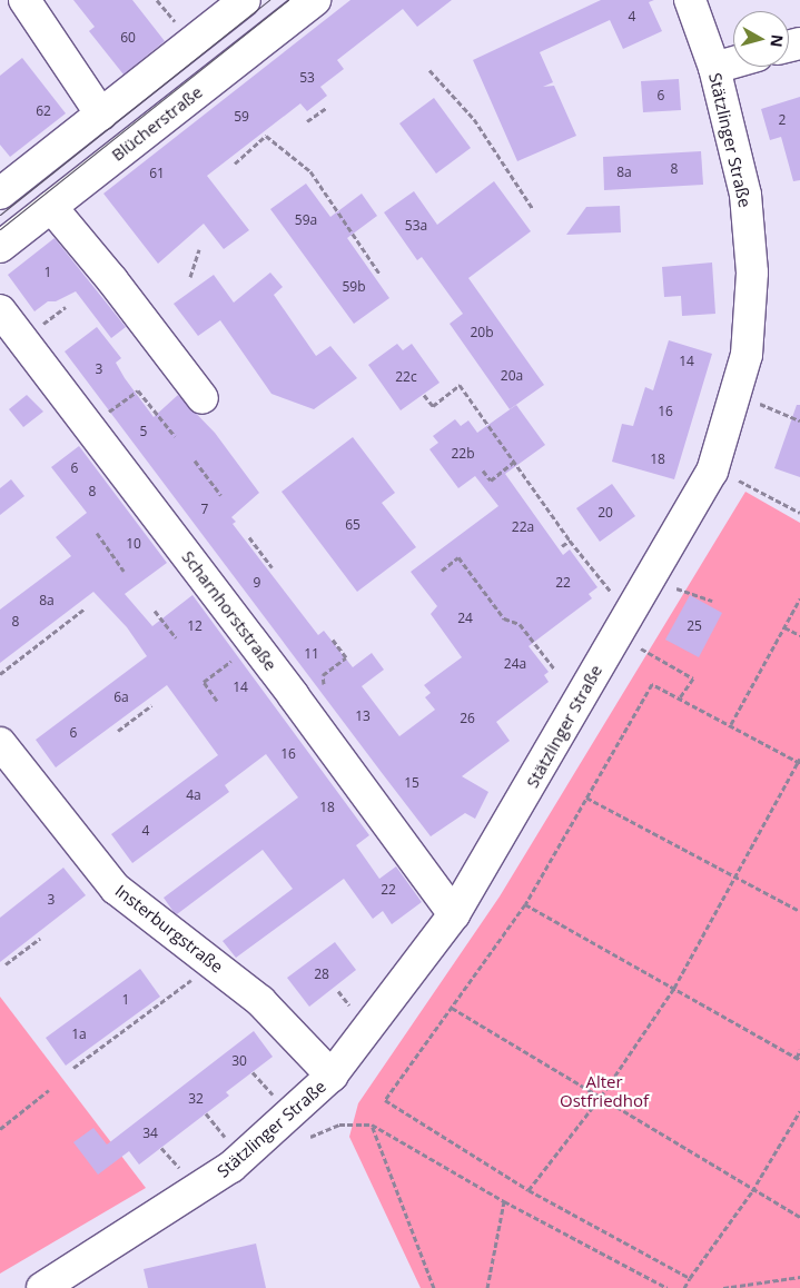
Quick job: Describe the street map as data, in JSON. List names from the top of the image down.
{
  "streets": {
    "street": [
      "Blücherstraße",
      "Stätzlinger Straße",
      "Scharnhorststraße",
      "Insterburgstraße"
    ]
  },
  "crossings": [
    ["Stätzlinger Straße", "Scharnhorststraße"],
    ["Stätzlinger Straße", "Insterburgstraße"]
  ],
  "parks": ["Alter Ostfriedhof"],
  "house_numbers": [
    "4",
    "60",
    "53",
    "6",
    "62",
    "59",
    "2",
    "8",
    "8a",
    "61",
    "59a",
    "53a",
    "1",
    "59b",
    "20b",
    "14",
    "3",
    "20a",
    "22c",
    "16",
    "5",
    "22b",
    "18",
    "6",
    "8",
    "7",
    "20",
    "65",
    "22a",
    "10",
    "9",
    "22",
    "8a",
    "24",
    "8",
    "12",
    "25",
    "11",
    "24a",
    "14",
    "6a",
    "13",
    "26",
    "6",
    "16",
    "15",
    "4a",
    "18",
    "4",
    "22",
    "3",
    "28",
    "1",
    "1a",
    "30",
    "32",
    "34"
  ],
  "north": "right"
}
